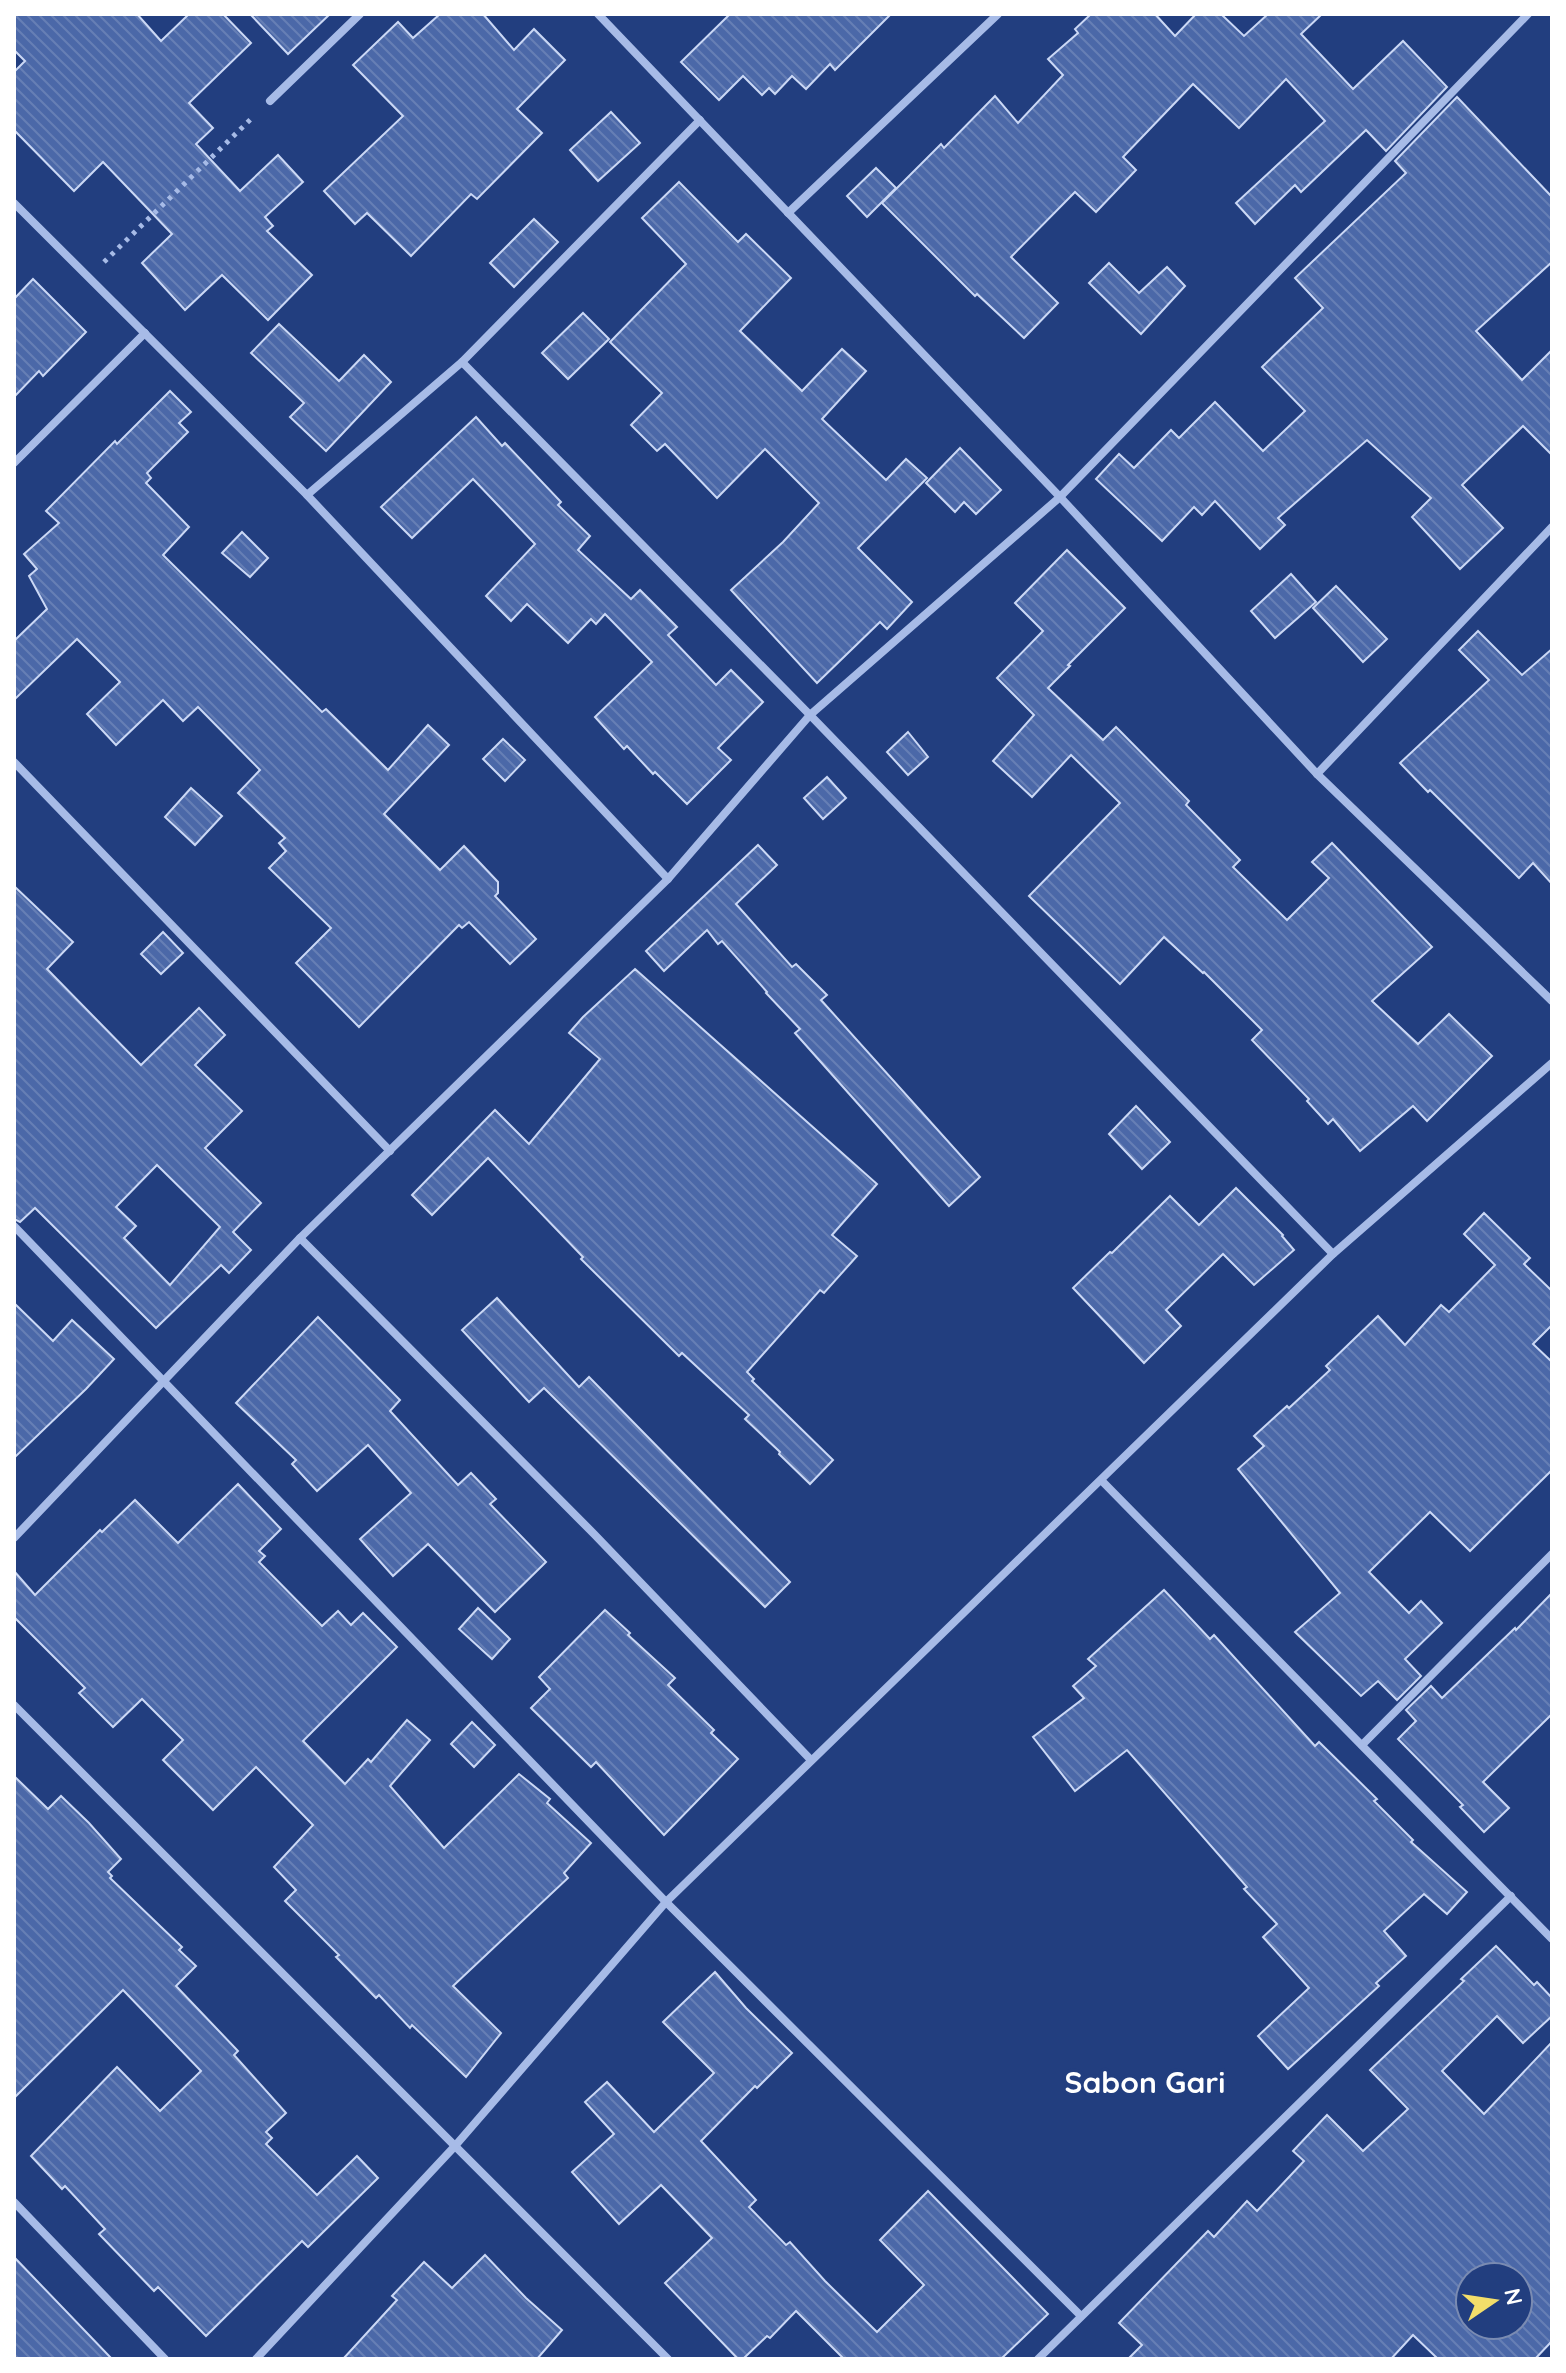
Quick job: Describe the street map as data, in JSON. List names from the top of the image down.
{
  "districts": ["Sabon Gari"],
  "north": "right"
}
